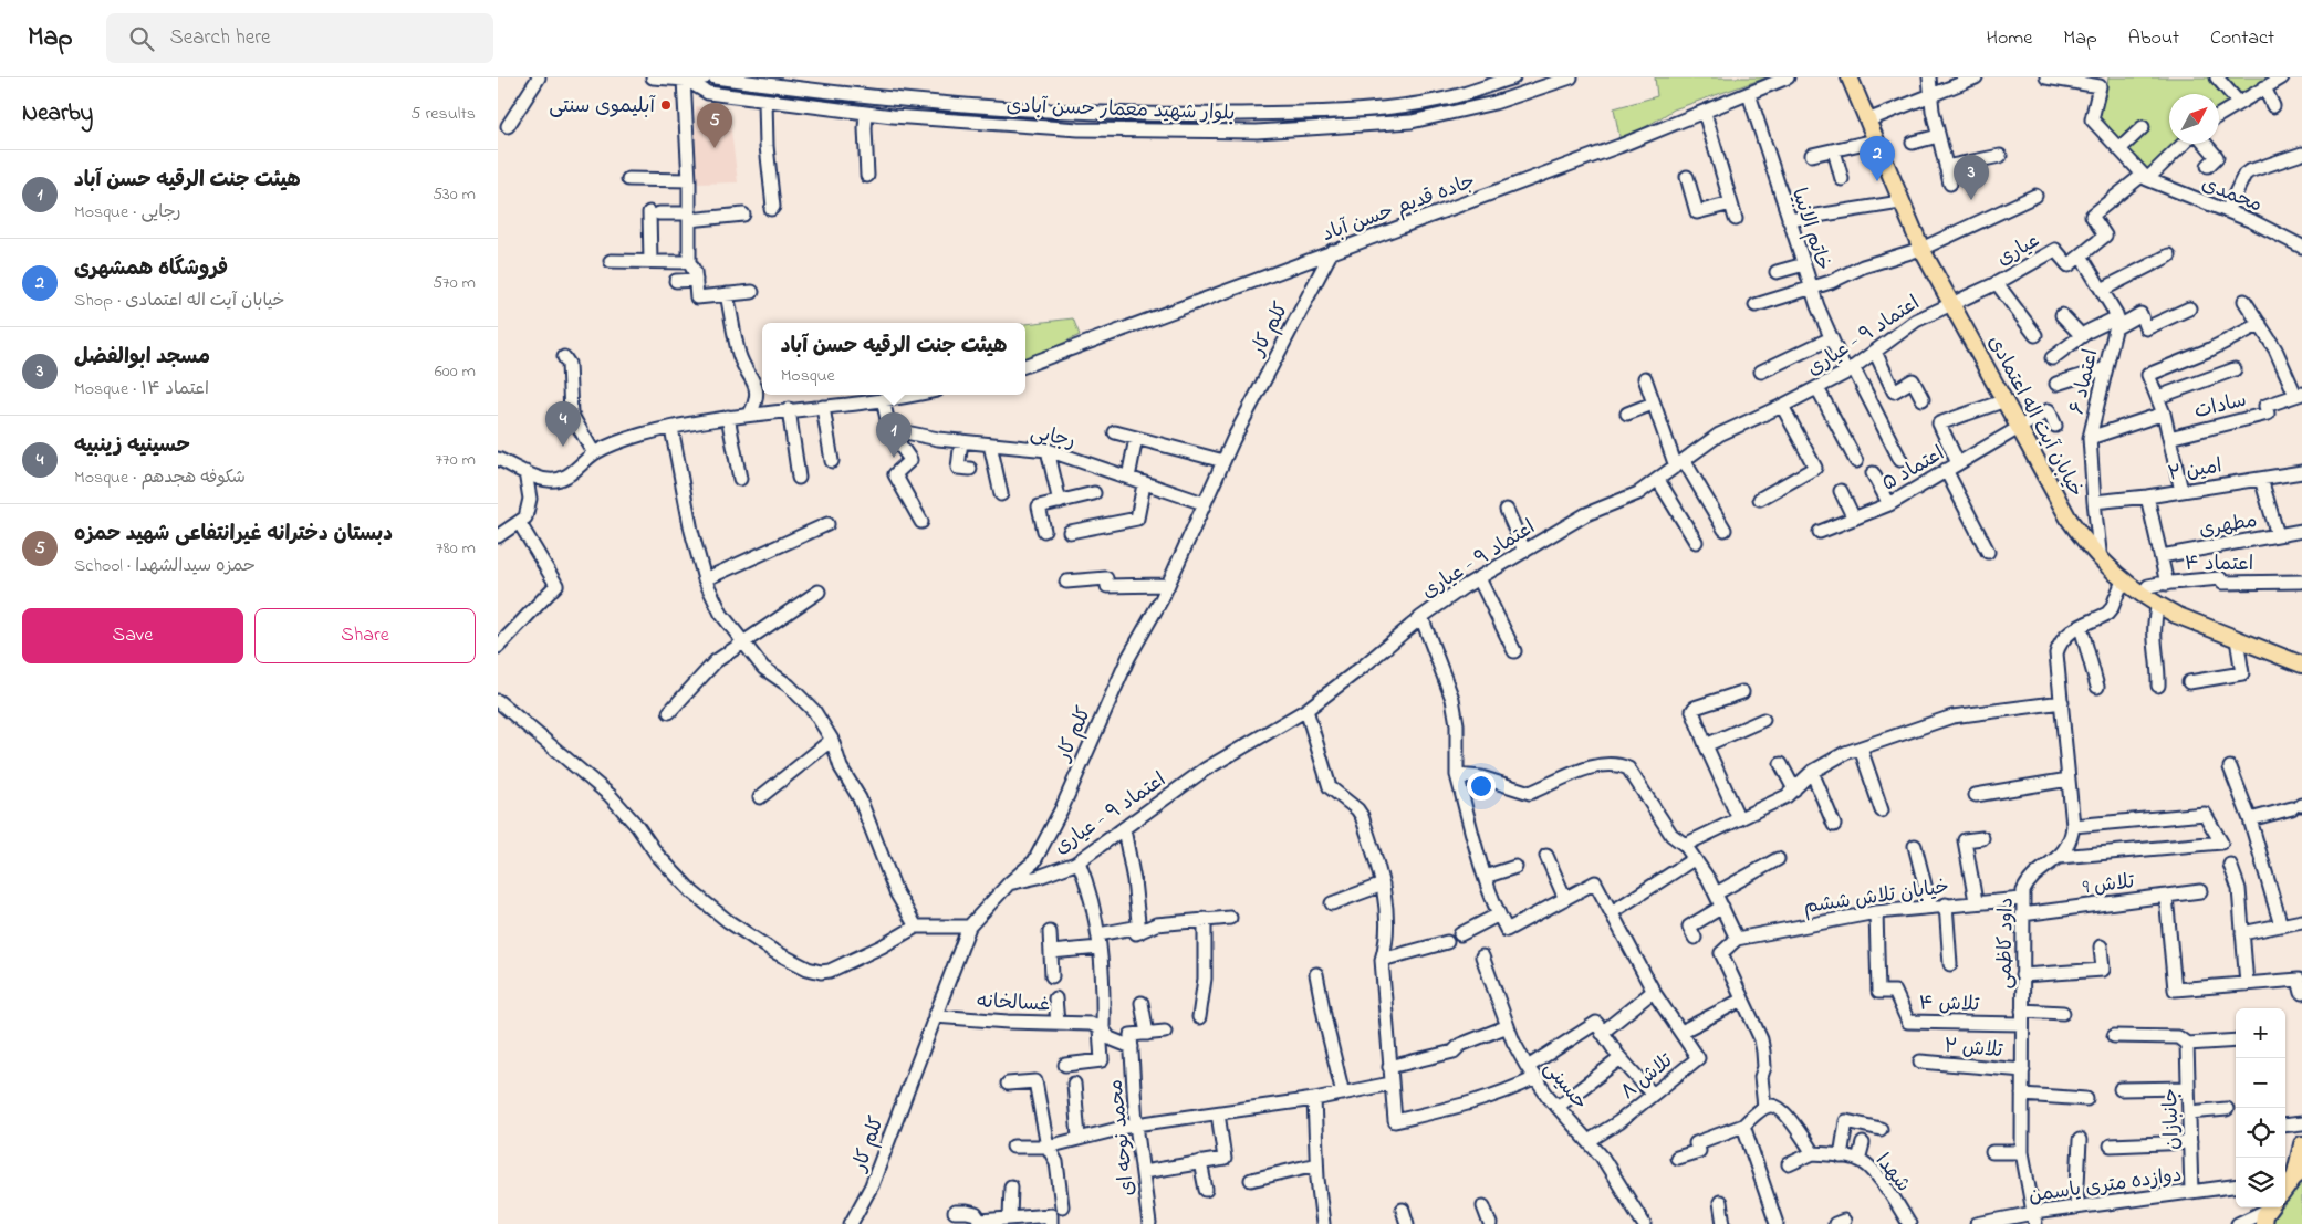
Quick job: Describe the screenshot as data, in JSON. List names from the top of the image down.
{
  "streets": {
    "main road": ["خیابان آیت اله اعتمادی"],
    "street": [
      "بلوار شهید معمار حسن آبادی",
      "محمدی",
      "جاده قدیم حسن آباد",
      "خاتم الانبیا",
      "عیاری",
      "کلم کار",
      "اعتماد ۹ - عیاری",
      "اعتماد ۶",
      "سادات",
      "رجایی",
      "اعتماد ۵",
      "امین ۲",
      "مطهری",
      "اعتماد ۴",
      "تلاش 9",
      "خیابان تلاش ششم",
      "داود کاظمی",
      "غسالخانه",
      "تلاش ۴",
      "تلاش ۲",
      "تلاش ۸",
      "حسینی",
      "جانبازان",
      "محمد نوحه ای",
      "شهدا",
      "دوازده متری یاسمن"
    ]
  },
  "crossings": [
    ["جاده قدیم حسن آباد", "خاتم الانبیا"],
    ["جاده قدیم حسن آباد", "کلم کار"],
    ["خاتم الانبیا", "اعتماد ۹ - عیاری"],
    ["عیاری", "اعتماد ۹ - عیاری"],
    ["کلم کار", "اعتماد ۹ - عیاری"],
    ["کلم کار", "رجایی"],
    ["کلم کار", "غسالخانه"],
    ["اعتماد ۹ - عیاری", "خیابان آیت اله اعتمادی"],
    ["اعتماد ۶", "خیابان آیت اله اعتمادی"],
    ["اعتماد ۶", "امین ۲"],
    ["خیابان آیت اله اعتمادی", "اعتماد ۵"],
    ["خیابان آیت اله اعتمادی", "اعتماد ۴"],
    ["خیابان آیت اله اعتمادی", "داود کاظمی"],
    ["تلاش 9", "داود کاظمی"],
    ["خیابان تلاش ششم", "داود کاظمی"],
    ["خیابان تلاش ششم", "تلاش ۴"],
    ["داود کاظمی", "تلاش ۴"],
    ["داود کاظمی", "تلاش ۲"],
    ["داود کاظمی", "دوازده متری یاسمن"],
    ["تلاش ۸", "حسینی"],
    ["جانبازان", "دوازده متری یاسمن"]
  ],
  "places": ["آبلیموی سنتی"],
  "north": "top right",
  "page": {
    "header": "Map",
    "search": "Search here",
    "nav": [
      "Home",
      "Map",
      "About",
      "Contact"
    ],
    "heading": ["Nearby", "5 results"],
    "pins": [
      "5",
      "2",
      "3",
      "4",
      "1"
    ],
    "list": [
      {
        "mark": "1",
        "name": "هیئت جنت الرقیه حسن آباد",
        "note": "Mosque · رجایی",
        "value": "530 m"
      },
      {
        "mark": "2",
        "name": "فروشگاه همشهری",
        "note": "Shop · خیابان آیت اله اعتمادی",
        "value": "570 m"
      },
      {
        "mark": "3",
        "name": "مسجد ابوالفضل",
        "note": "Mosque · اعتماد ۱۴",
        "value": "600 m"
      },
      {
        "mark": "4",
        "name": "حسینیه زینبیه",
        "note": "Mosque · شکوفه هجدهم",
        "value": "770 m"
      },
      {
        "mark": "5",
        "name": "دبستان دخترانه غیرانتفاعی شهید حمزه",
        "note": "School · حمزه سیدالشهدا",
        "value": "780 m"
      }
    ],
    "popup": ["هیئت جنت الرقیه حسن آباد", "Mosque"],
    "buttons": ["Save", "Share"],
    "map_buttons": ["+", "−"]
  }
}
